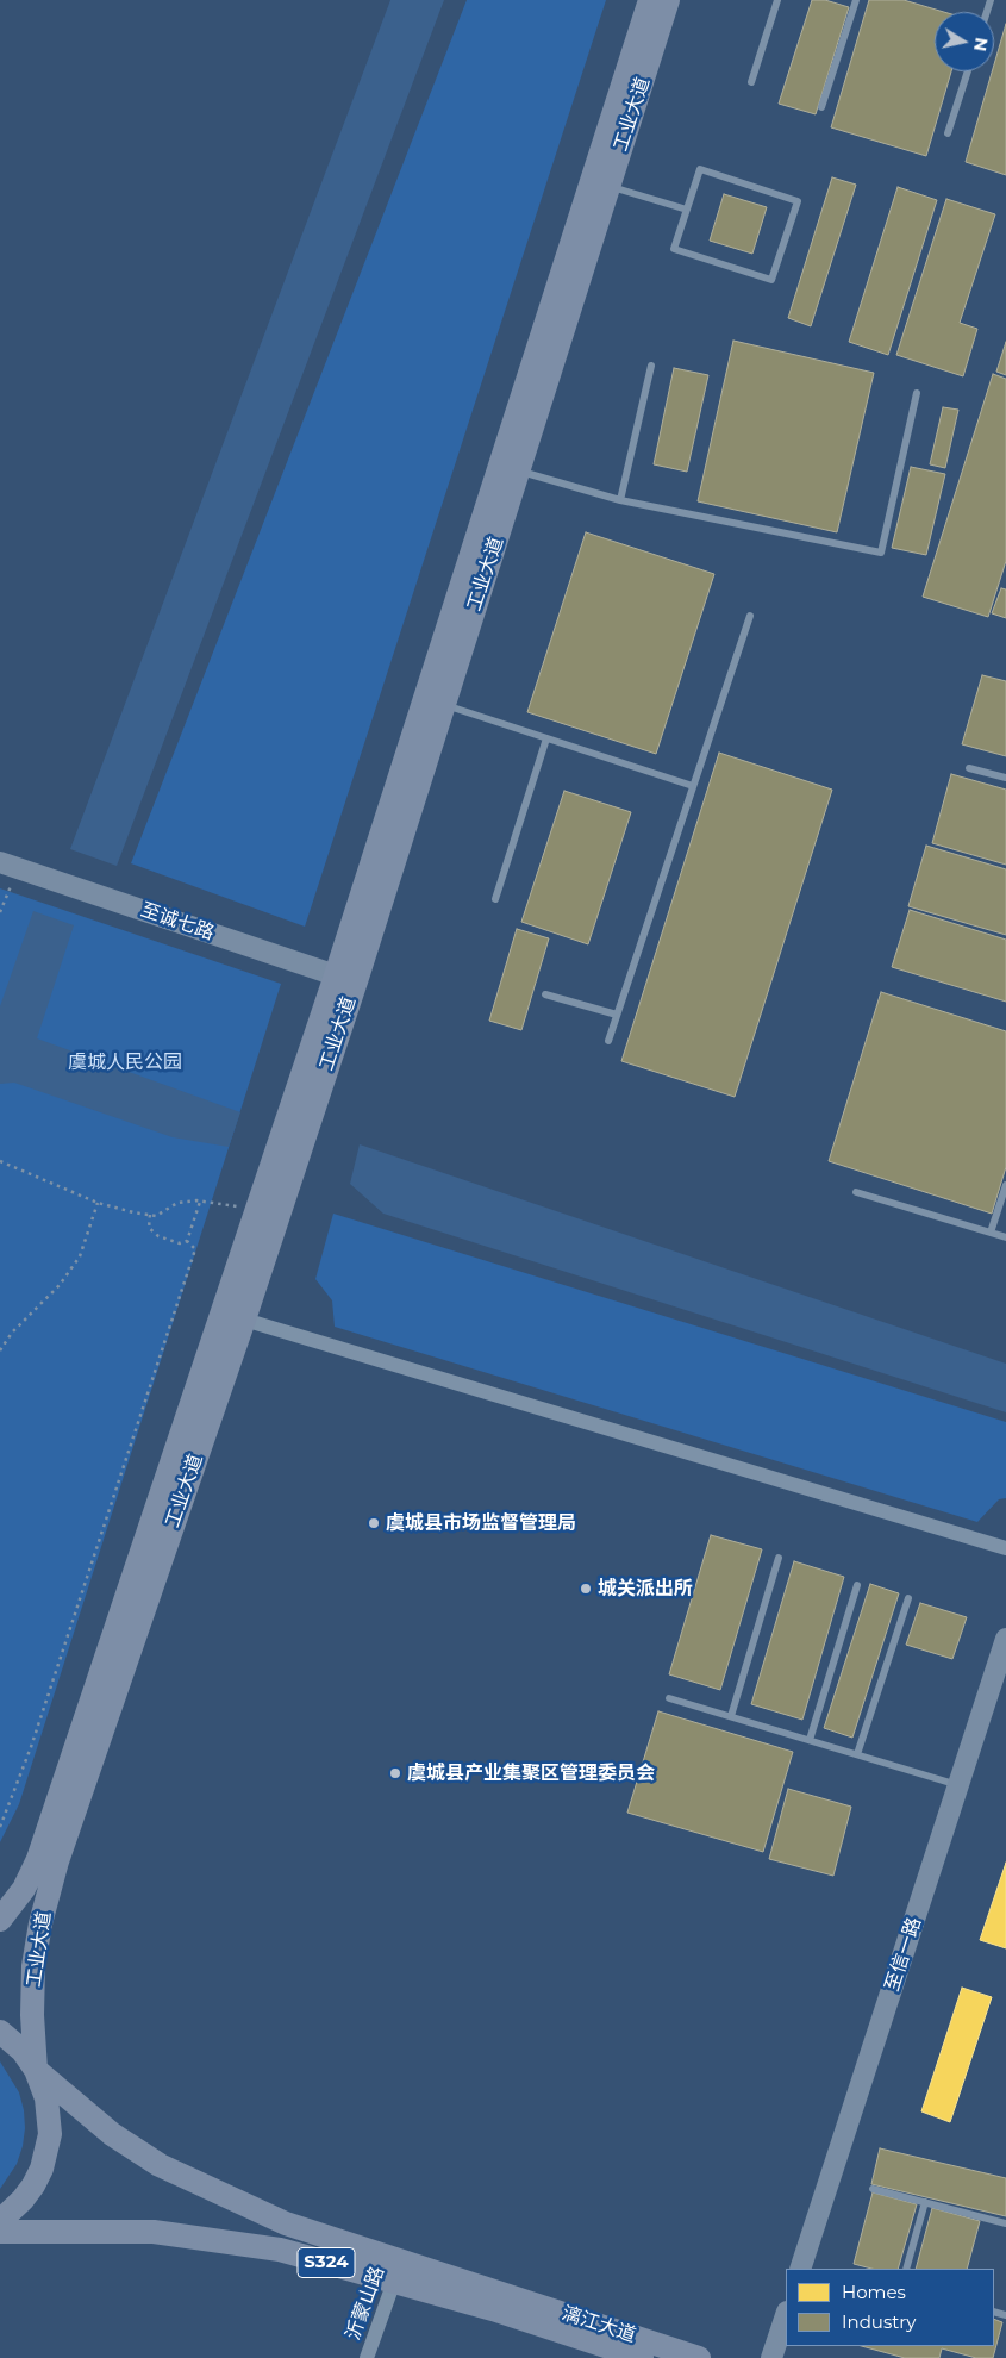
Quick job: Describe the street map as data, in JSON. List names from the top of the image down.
{
  "streets": {
    "main road": ["工业大道", "S324", "漓江大道"],
    "street": ["至诚七路", "至信一路", "沂蒙山路"]
  },
  "crossings": [
    ["工业大道", "至诚七路"],
    ["工业大道", "S324"],
    ["S324", "沂蒙山路"],
    ["S324", "漓江大道"],
    ["沂蒙山路", "漓江大道"]
  ],
  "parks": ["虞城人民公园"],
  "places": ["虞城县市场监督管理局", "城关派出所", "虞城县产业集聚区管理委员会"],
  "legend": ["Homes", "Industry"],
  "north": "right"
}
